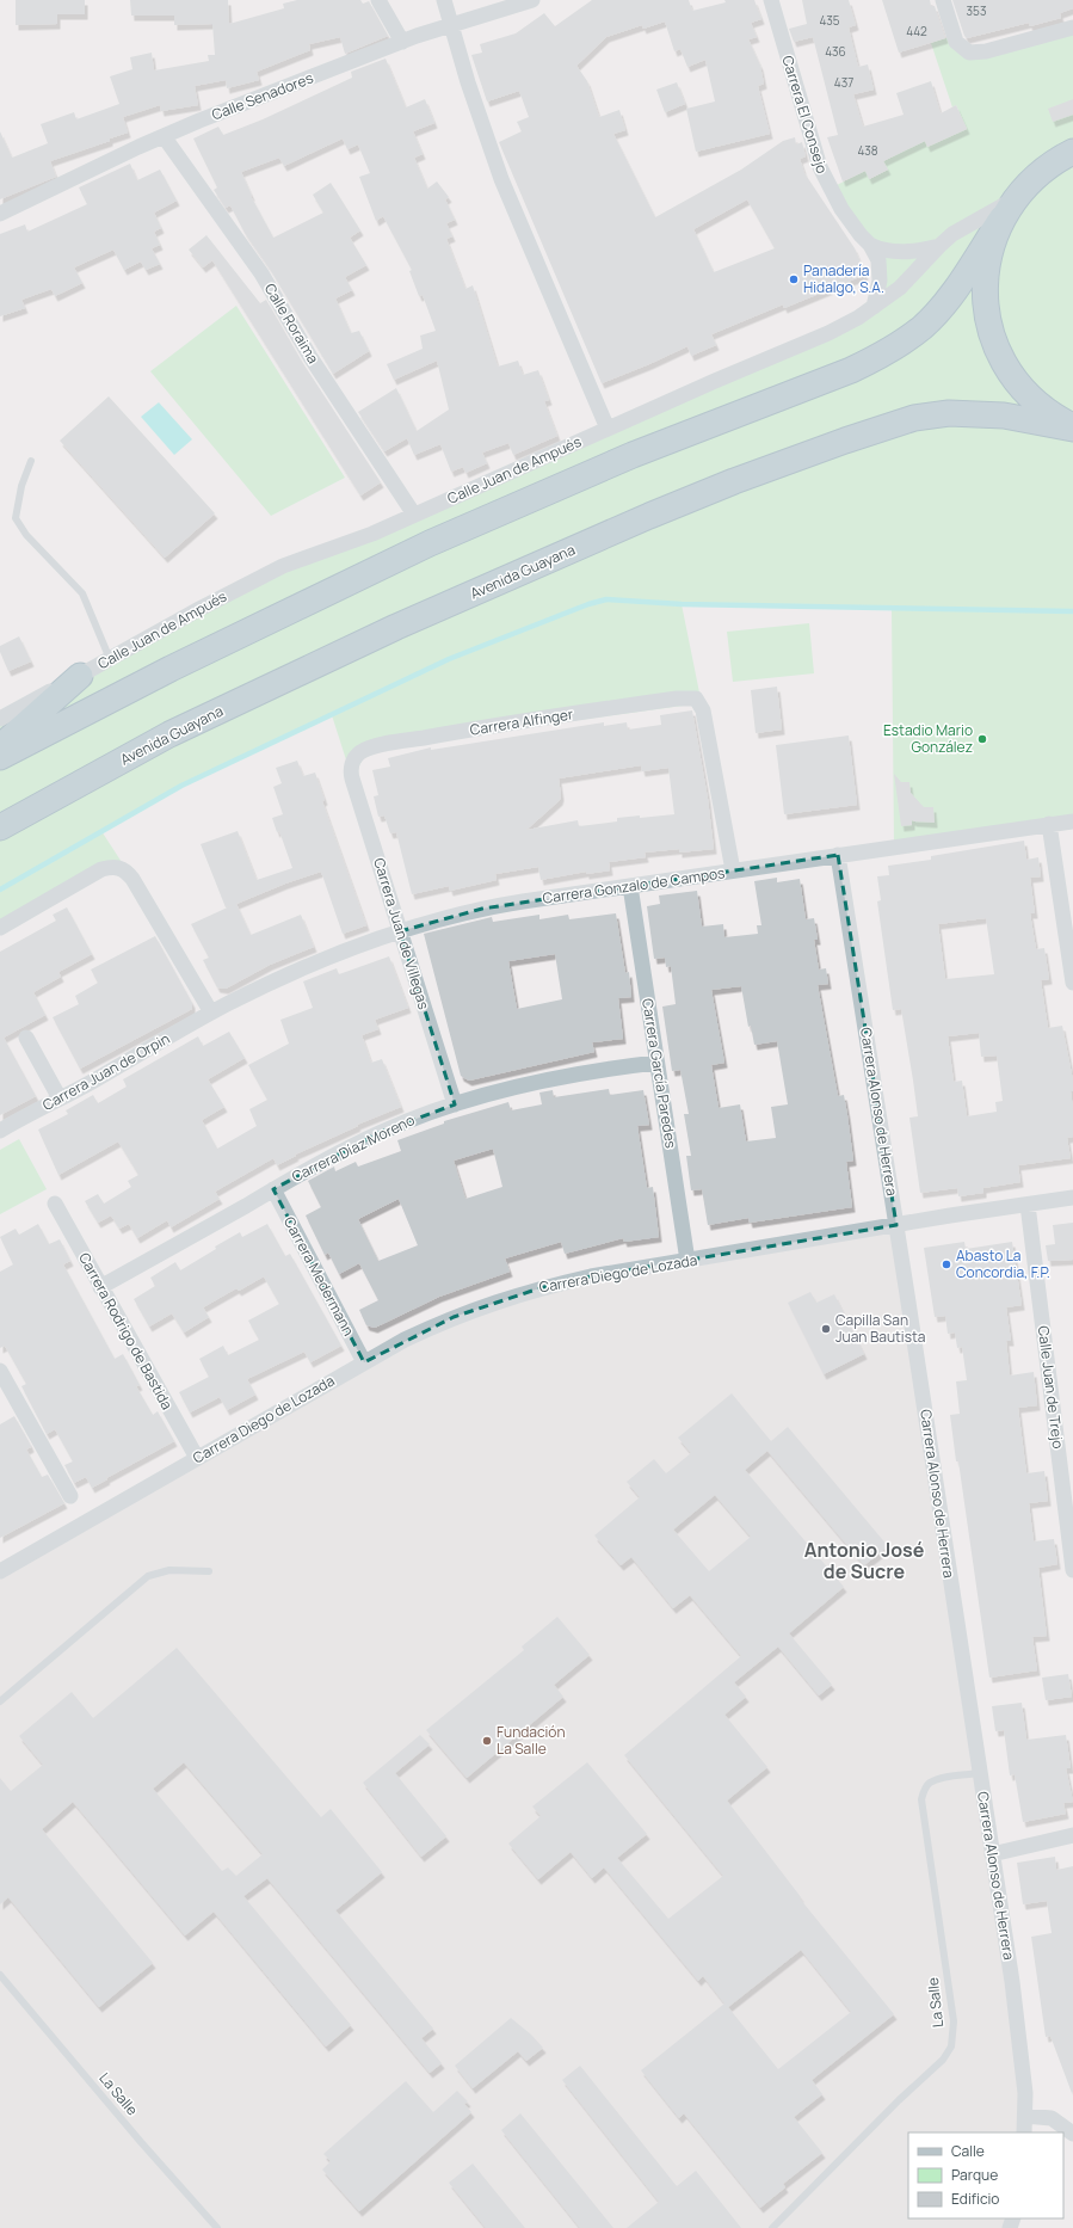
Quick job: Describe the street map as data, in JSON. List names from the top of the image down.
{
  "streets": {
    "highway": ["Avenida Guayana"],
    "street": [
      "Calle Senadores",
      "Carrera El Consejo",
      "Calle Roraima",
      "Calle Juan de Ampués",
      "Carrera Alfinger",
      "Carrera Gonzalo de Campos",
      "Carrera Juan de Villegas",
      "Carrera Juan de Orpin",
      "Carrera García Paredes",
      "Carrera Alonso de Herrera",
      "Carrera Díaz Moreno",
      "Carrera Diego de Lozada",
      "Carrera Medermann",
      "Carrera Rodrigo de Bastida",
      "Calle Juan de Trejo"
    ],
    "lane": ["La Salle"]
  },
  "crossings": [
    ["Calle Senadores", "Calle Roraima"],
    ["Carrera El Consejo", "Calle Juan de Ampués"],
    ["Calle Roraima", "Calle Juan de Ampués"],
    ["Carrera Alfinger", "Carrera Gonzalo de Campos"],
    ["Carrera Alfinger", "Carrera Juan de Villegas"],
    ["Carrera Gonzalo de Campos", "Carrera Juan de Villegas"],
    ["Carrera Gonzalo de Campos", "Carrera Juan de Orpin"],
    ["Carrera Gonzalo de Campos", "Carrera García Paredes"],
    ["Carrera Gonzalo de Campos", "Carrera Alonso de Herrera"],
    ["Carrera Juan de Villegas", "Carrera Díaz Moreno"],
    ["Carrera García Paredes", "Carrera Díaz Moreno"],
    ["Carrera García Paredes", "Carrera Diego de Lozada"],
    ["Carrera Alonso de Herrera", "Carrera Diego de Lozada"],
    ["Carrera Alonso de Herrera", "La Salle"],
    ["Carrera Díaz Moreno", "Carrera Medermann"],
    ["Carrera Díaz Moreno", "Carrera Rodrigo de Bastida"],
    ["Carrera Diego de Lozada", "Carrera Medermann"],
    ["Carrera Diego de Lozada", "Carrera Rodrigo de Bastida"],
    ["Carrera Diego de Lozada", "Calle Juan de Trejo"]
  ],
  "districts": ["Antonio José de Sucre"],
  "places": [
    "Panadería Hidalgo, S.A.",
    "Estadio Mario González",
    "Abasto La Concordia, F.P.",
    "Capilla San Juan Bautista",
    "Fundación La Salle"
  ],
  "house_numbers": [
    "353",
    "435",
    "442",
    "436",
    "437",
    "438"
  ],
  "legend": ["Calle", "Parque", "Edificio"]
}
